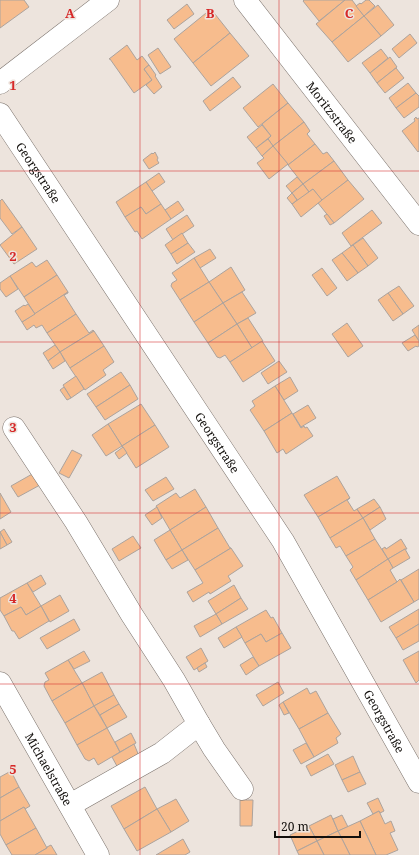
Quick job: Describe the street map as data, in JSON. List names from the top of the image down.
{
  "streets": {
    "street": ["Moritzstraße", "Georgstraße", "Michaelstraße"]
  },
  "scale_bar": "20 m",
  "grid": {
    "columns": ["A", "B", "C"],
    "rows": [
      "1",
      "2",
      "3",
      "4",
      "5"
    ]
  }
}
